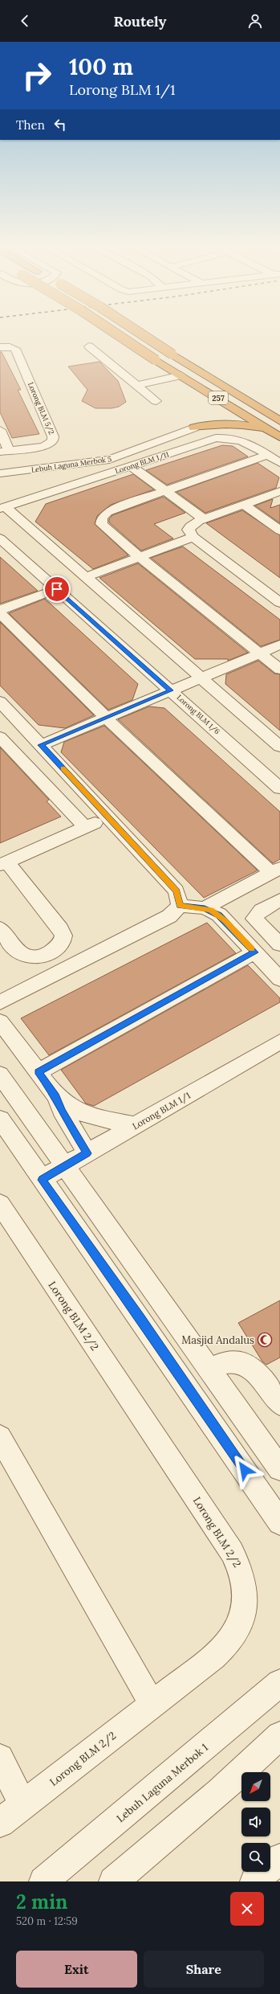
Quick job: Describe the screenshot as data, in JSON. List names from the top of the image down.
{
  "streets": {
    "highway": ["257"],
    "street": [
      "Lorong BLM 5/2",
      "Lorong BLM 1/11",
      "Lebuh Laguna Merbok 5",
      "Lorong BLM 1/6",
      "Lorong BLM 1/1",
      "Lorong BLM 2/2",
      "Lebuh Laguna Merbok 1"
    ]
  },
  "places": {
    "mosque": ["Masjid Andalus"]
  },
  "north": "bottom left",
  "page": {
    "header": "Routely",
    "turn": ["100 m", "Lorong BLM 1/1"],
    "then": "Then",
    "heading": ["2 min", "520 m · 12:59"],
    "buttons": ["Exit", "Share"]
  }
}
